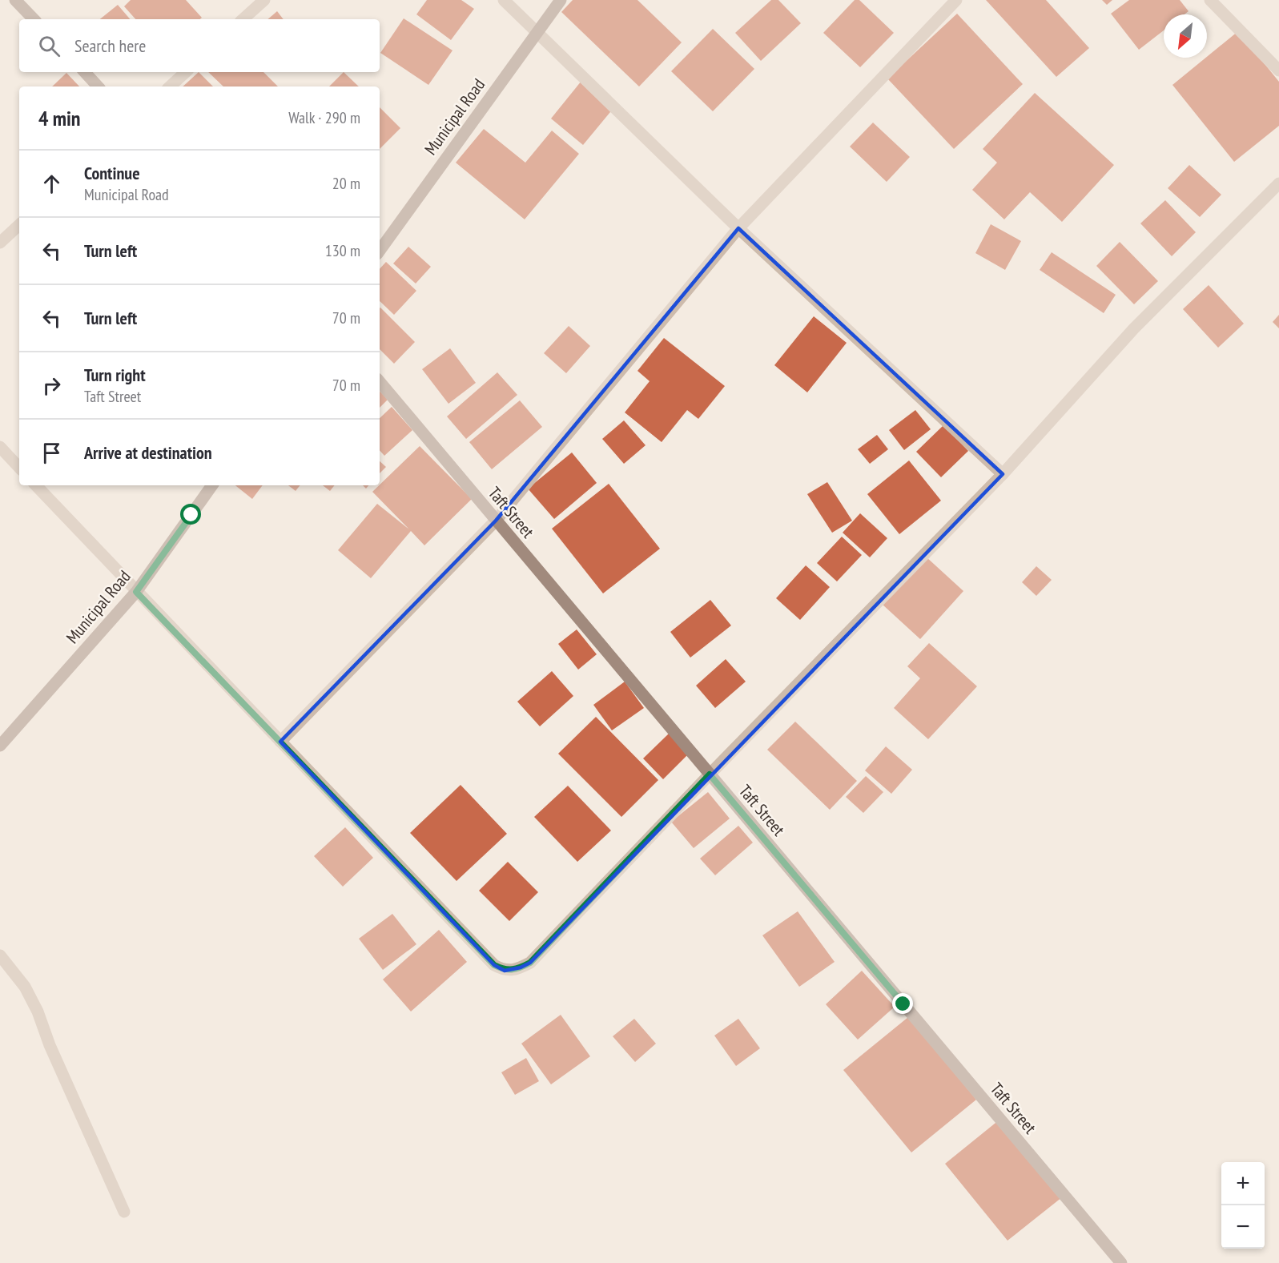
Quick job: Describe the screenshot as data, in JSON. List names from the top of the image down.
{
  "streets": {
    "street": ["Municipal Road", "Taft Street"]
  },
  "north": "bottom left",
  "page": {
    "search": "Search here",
    "heading": ["4 min", "Walk · 290 m"],
    "list": [
      ["Continue", "Municipal Road", "20 m"],
      ["Turn left", "130 m"],
      ["Turn left", "70 m"],
      ["Turn right", "Taft Street", "70 m"],
      "Arrive at destination"
    ],
    "map_buttons": ["+", "−"]
  }
}
